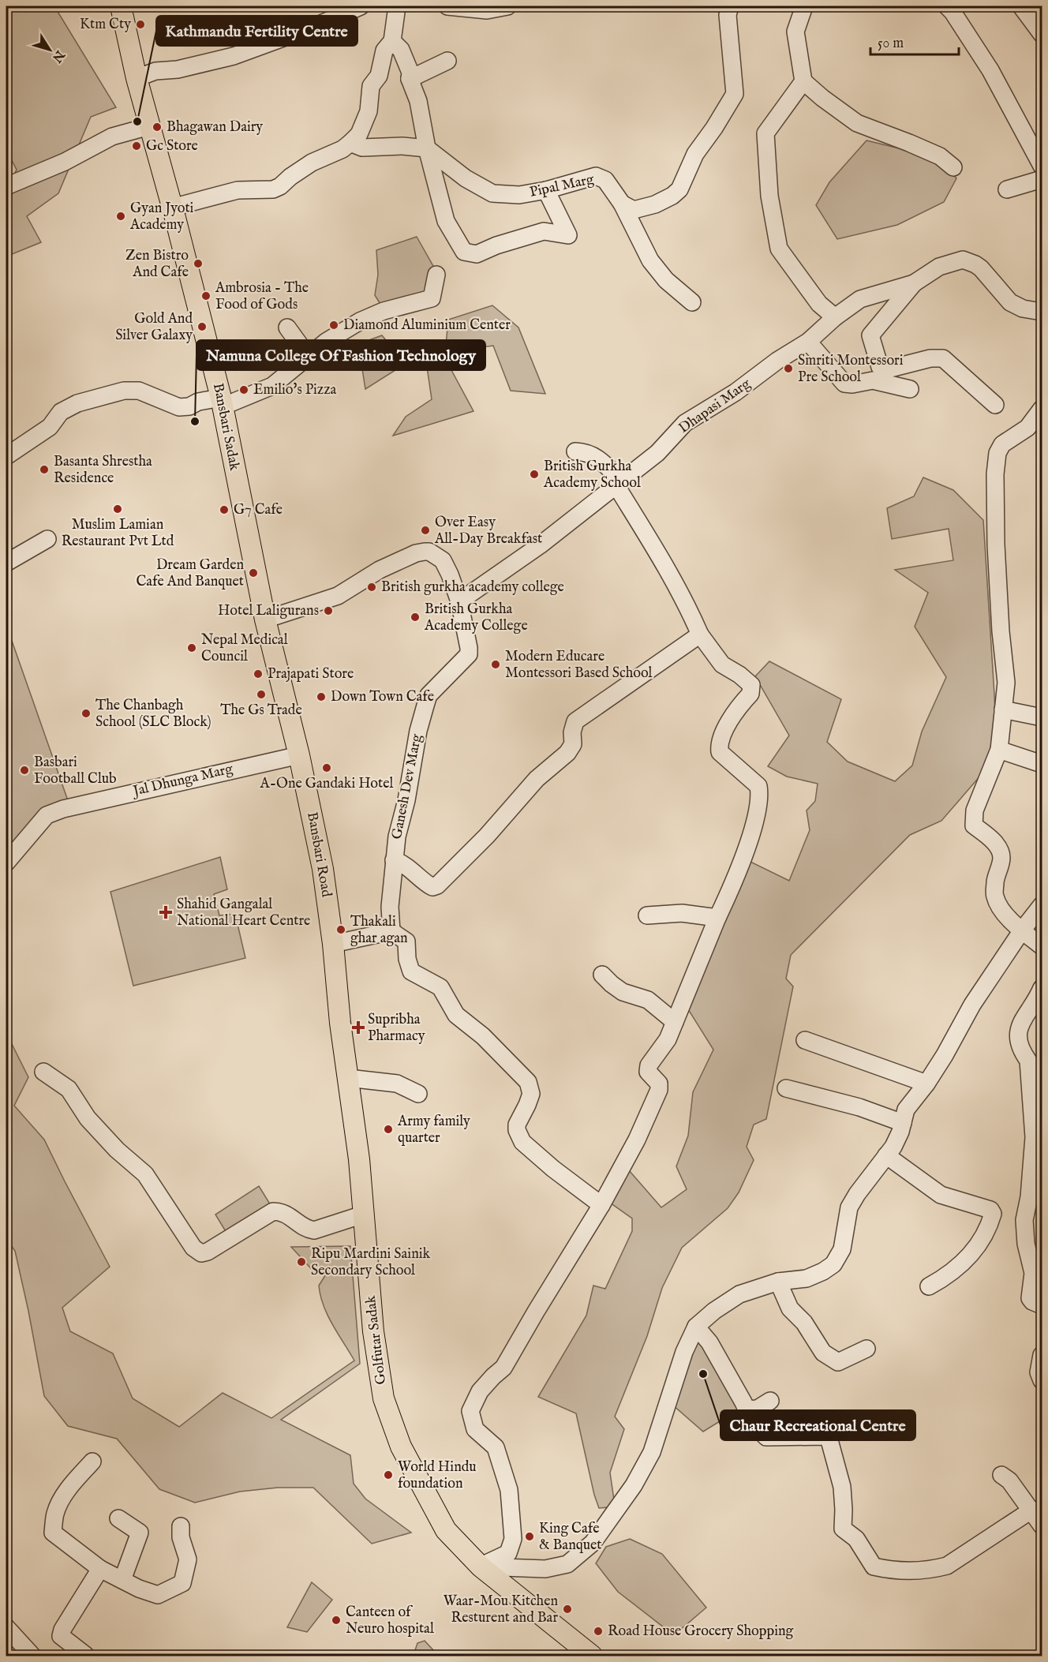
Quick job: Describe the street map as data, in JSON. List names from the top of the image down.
{
  "streets": {
    "main road": ["Bansbari Sadak", "Bansbari Road", "Golfutar Sadak"],
    "street": [
      "Pipal Marg",
      "Dhapasi Marg",
      "Jal Dhunga Marg",
      "Ganesh Dev Marg"
    ]
  },
  "crossings": [
    ["Dhapasi Marg", "Ganesh Dev Marg"],
    ["Bansbari Sadak", "Jal Dhunga Marg"],
    ["Bansbari Sadak", "Bansbari Road"],
    ["Jal Dhunga Marg", "Bansbari Road"],
    ["Bansbari Road", "Golfutar Sadak"]
  ],
  "places": {
    "other": [
      "Ktm Cty",
      "Kathmandu Fertility Centre",
      "Bhagawan Dairy",
      "Gc Store",
      "Gyan Jyoti Academy",
      "Zen Bistro And Cafe",
      "Ambrosia - The Food of Gods",
      "Diamond Aluminium Center",
      "Gold And Silver Galaxy",
      "Smriti Montessori Pre School",
      "Emilio's Pizza",
      "Namuna College Of Fashion Technology",
      "Basanta Shrestha Residence",
      "British Gurkha Academy School",
      "Muslim Lamian Restaurant Pvt Ltd",
      "G7 Cafe",
      "Over Easy All-Day Breakfast",
      "Dream Garden Cafe And Banquet",
      "British gurkha academy college",
      "Hotel Laligurans",
      "British Gurkha Academy College",
      "Nepal Medical Council",
      "Modern Educare Montessori Based School",
      "Prajapati Store",
      "The Gs Trade",
      "Down Town Cafe",
      "The Chanbagh School (SLC Block)",
      "A-One Gandaki Hotel",
      "Basbari Football Club",
      "Thakali ghar agan",
      "Army family quarter",
      "Ripu Mardini Sainik Secondary School",
      "Chaur Recreational Centre",
      "World Hindu foundation",
      "King Cafe & Banquet",
      "Waar-Mou Kitchen Resturent and Bar",
      "Canteen of Neuro hospital",
      "Road House Grocery Shopping"
    ],
    "health": ["Shahid Gangalal National Heart Centre", "Supribha Pharmacy"]
  },
  "scale_bar": "50 m",
  "north": "bottom right"
}
